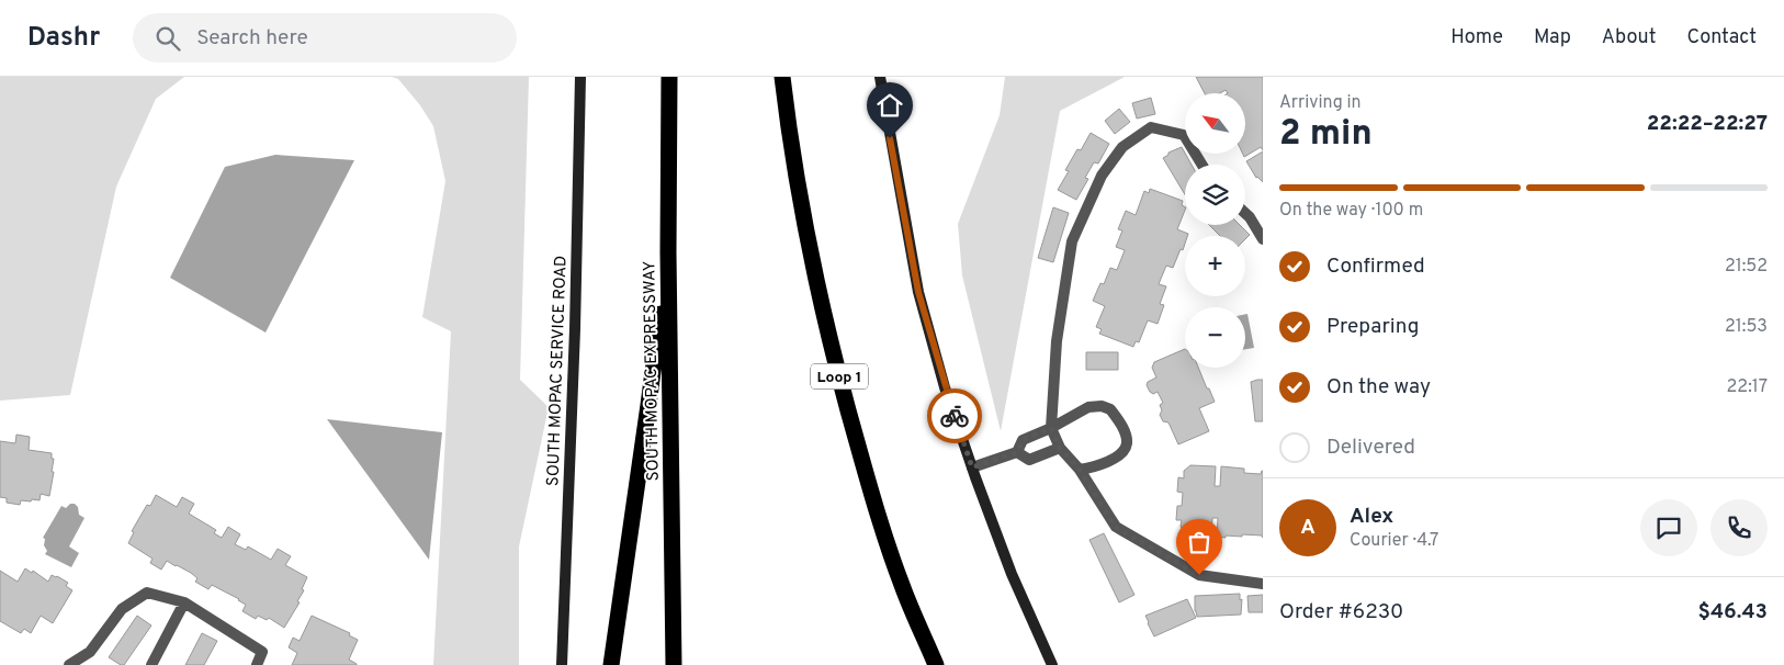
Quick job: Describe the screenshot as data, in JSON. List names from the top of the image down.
{
  "streets": {
    "highway": ["SOUTH MOPAC EXPRESSWAY", "Loop 1"],
    "main road": ["SOUTH MOPAC SERVICE ROAD"]
  },
  "north": "top left",
  "page": {
    "header": "Dashr",
    "search": "Search here",
    "nav": [
      "Home",
      "Map",
      "About",
      "Contact"
    ],
    "heading": ["2 min", "Arriving in", "22:22–22:27"],
    "panel": [
      "Alex",
      "Courier · 4.7",
      "Order #6230",
      "$46.43"
    ],
    "map_buttons": ["+", "−"],
    "bar": "On the way · 100 m",
    "list": [
      ["Confirmed", "21:52"],
      ["Preparing", "21:53"],
      ["On the way", "22:17"],
      "Delivered"
    ],
    "round": "A"
  }
}
